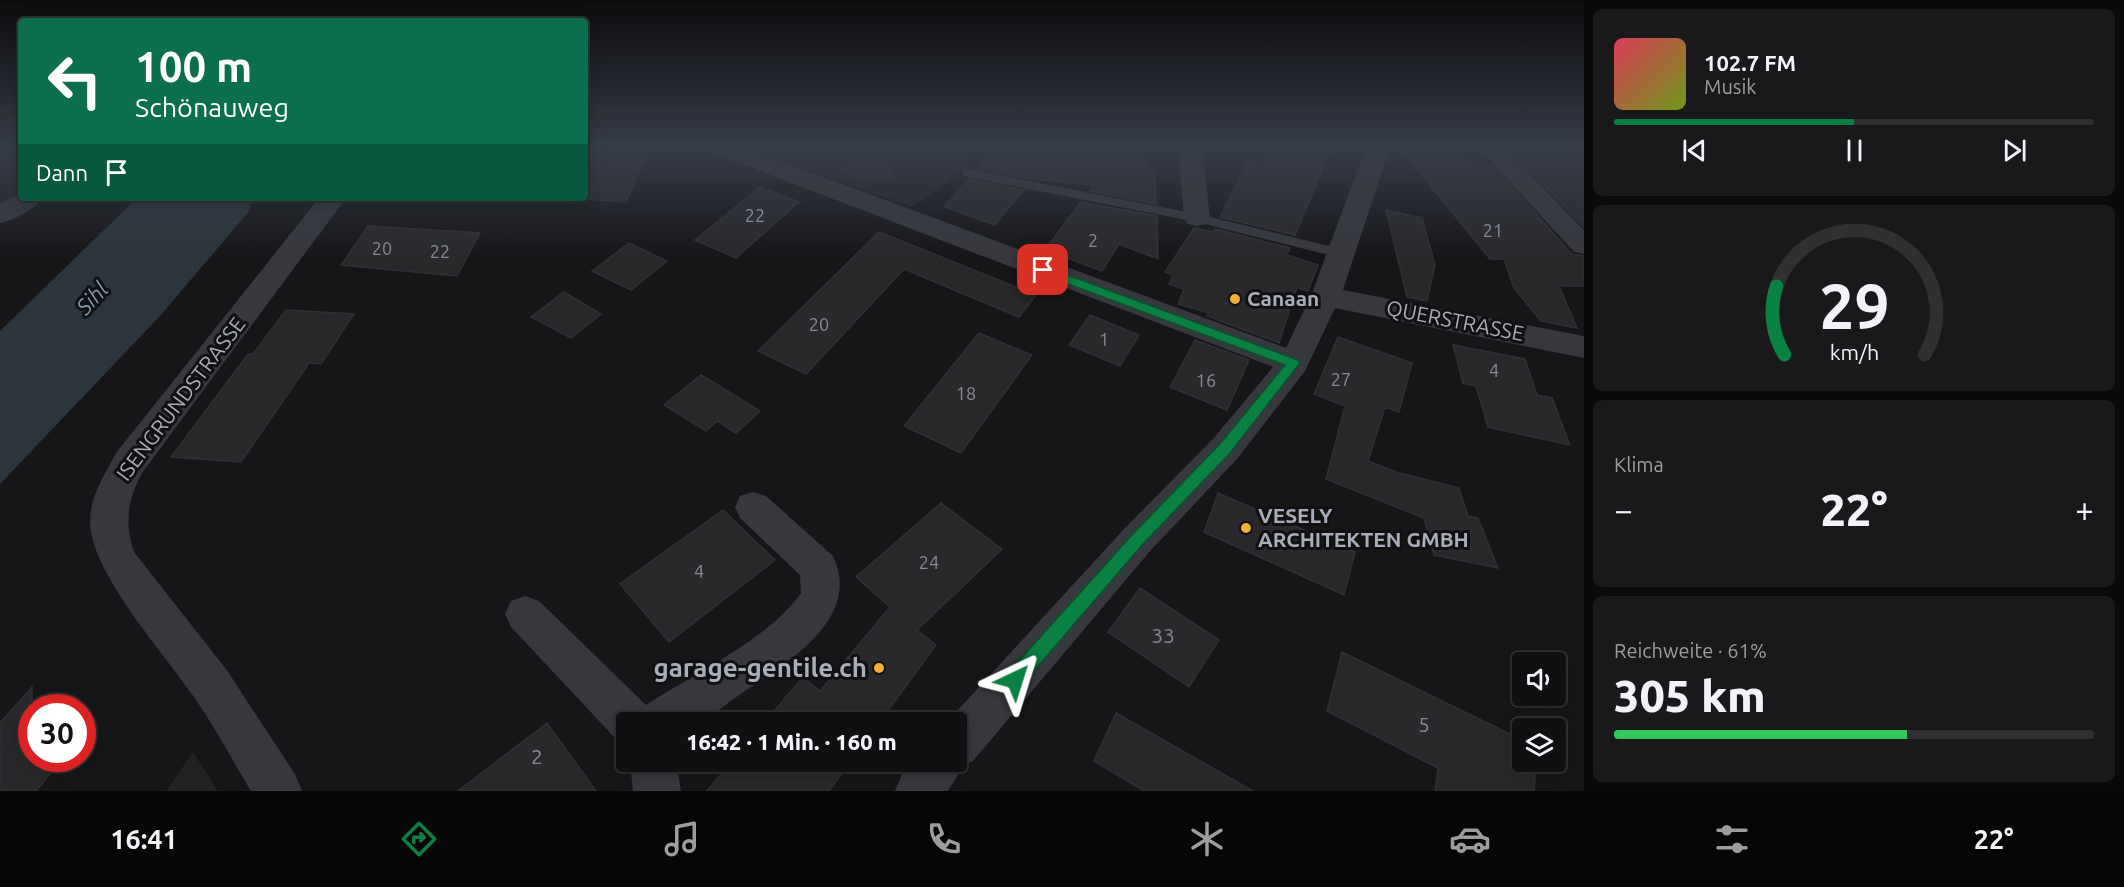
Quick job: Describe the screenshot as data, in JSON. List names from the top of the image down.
{
  "streets": {
    "street": ["QUERSTRASSE", "ISENGRUNDSTRASSE"]
  },
  "water": ["Sihl"],
  "places": ["Canaan", "VESELY ARCHITEKTEN GMBH", "garage-gentile.ch"],
  "house_numbers": [
    "22",
    "21",
    "2",
    "20",
    "22",
    "20",
    "1",
    "4",
    "27",
    "16",
    "18",
    "24",
    "4",
    "33",
    "5",
    "2"
  ],
  "page": {
    "turn": ["100 m", "Schönauweg"],
    "song": ["102.7 FM", "Musik"],
    "then": "Dann",
    "tile": [
      "Klima",
      ["Reichweite · 61%", "305 km"]
    ],
    "heat": ["−", "22°", "+"],
    "limit": "30",
    "trip": "16:42 · 1 Min. · 160 m",
    "tabs": ["16:41", "22°"],
    "gauge": ["29", "km/h"]
  }
}
